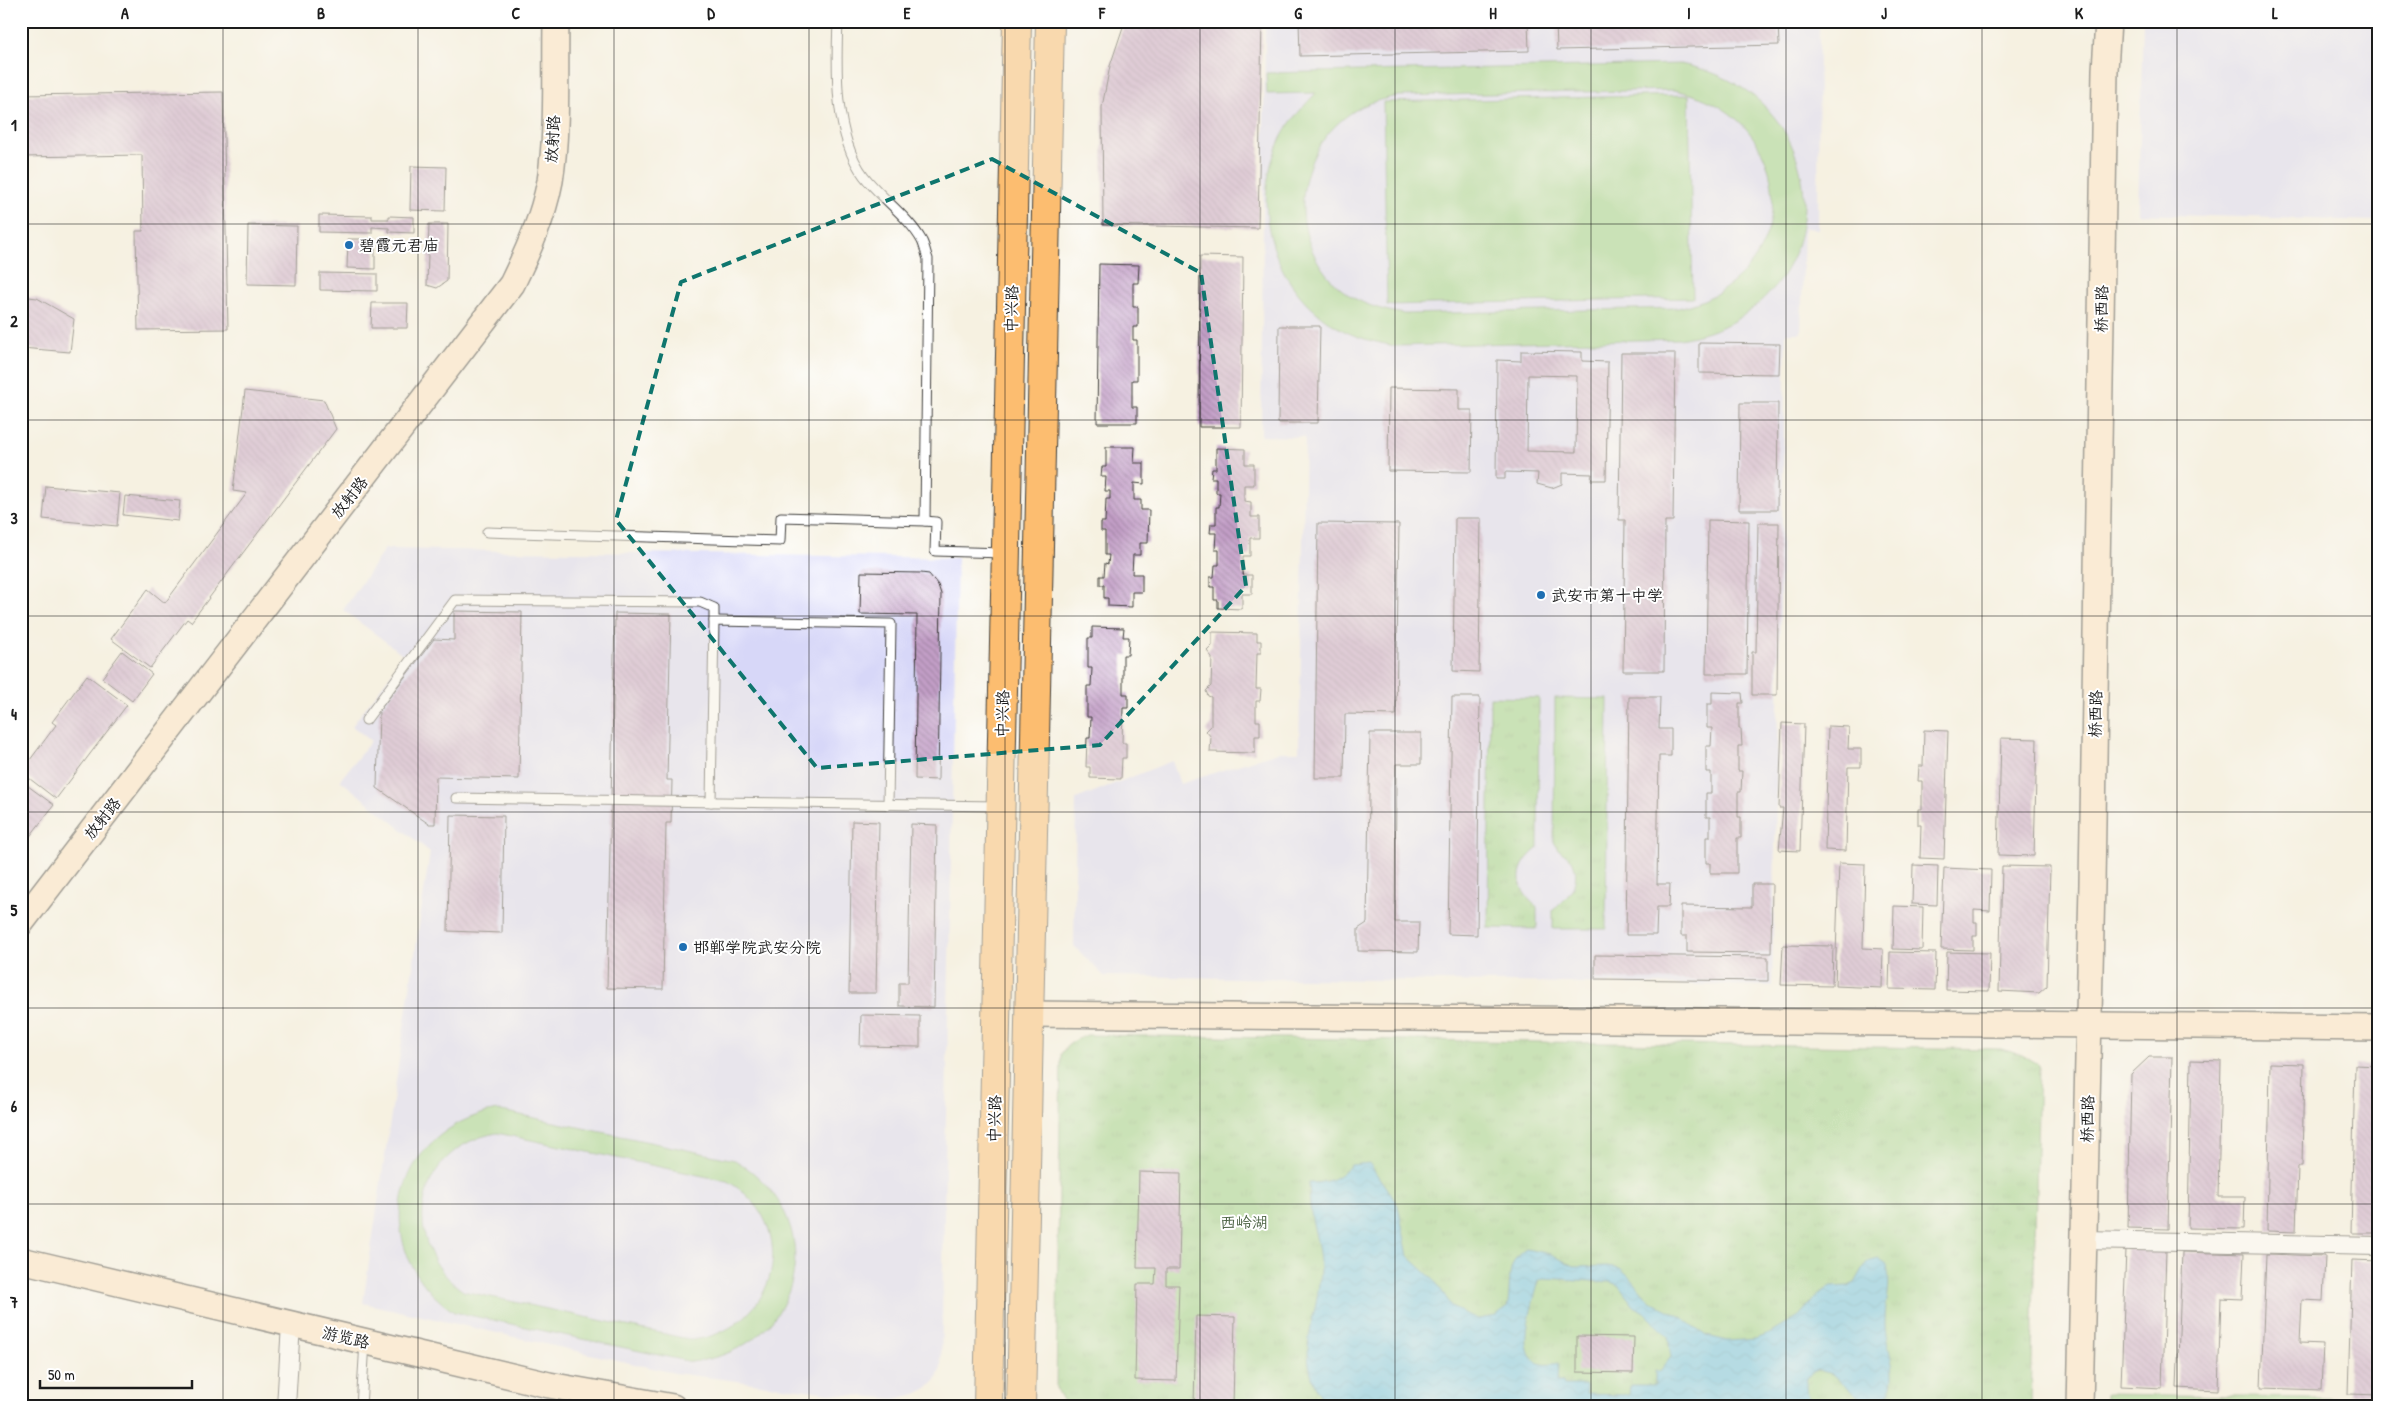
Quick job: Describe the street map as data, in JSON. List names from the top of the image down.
{
  "streets": {
    "main road": ["中兴路"],
    "street": ["放射路", "桥西路", "游览路"]
  },
  "parks": ["西岭湖"],
  "places": ["碧霞元君庙", "武安市第十中学", "邯郸学院武安分院"],
  "scale_bar": "50 m",
  "grid": {
    "columns": [
      "A",
      "B",
      "C",
      "D",
      "E",
      "F",
      "G",
      "H",
      "I",
      "J",
      "K",
      "L"
    ],
    "rows": [
      "1",
      "2",
      "3",
      "4",
      "5",
      "6",
      "7"
    ]
  }
}
